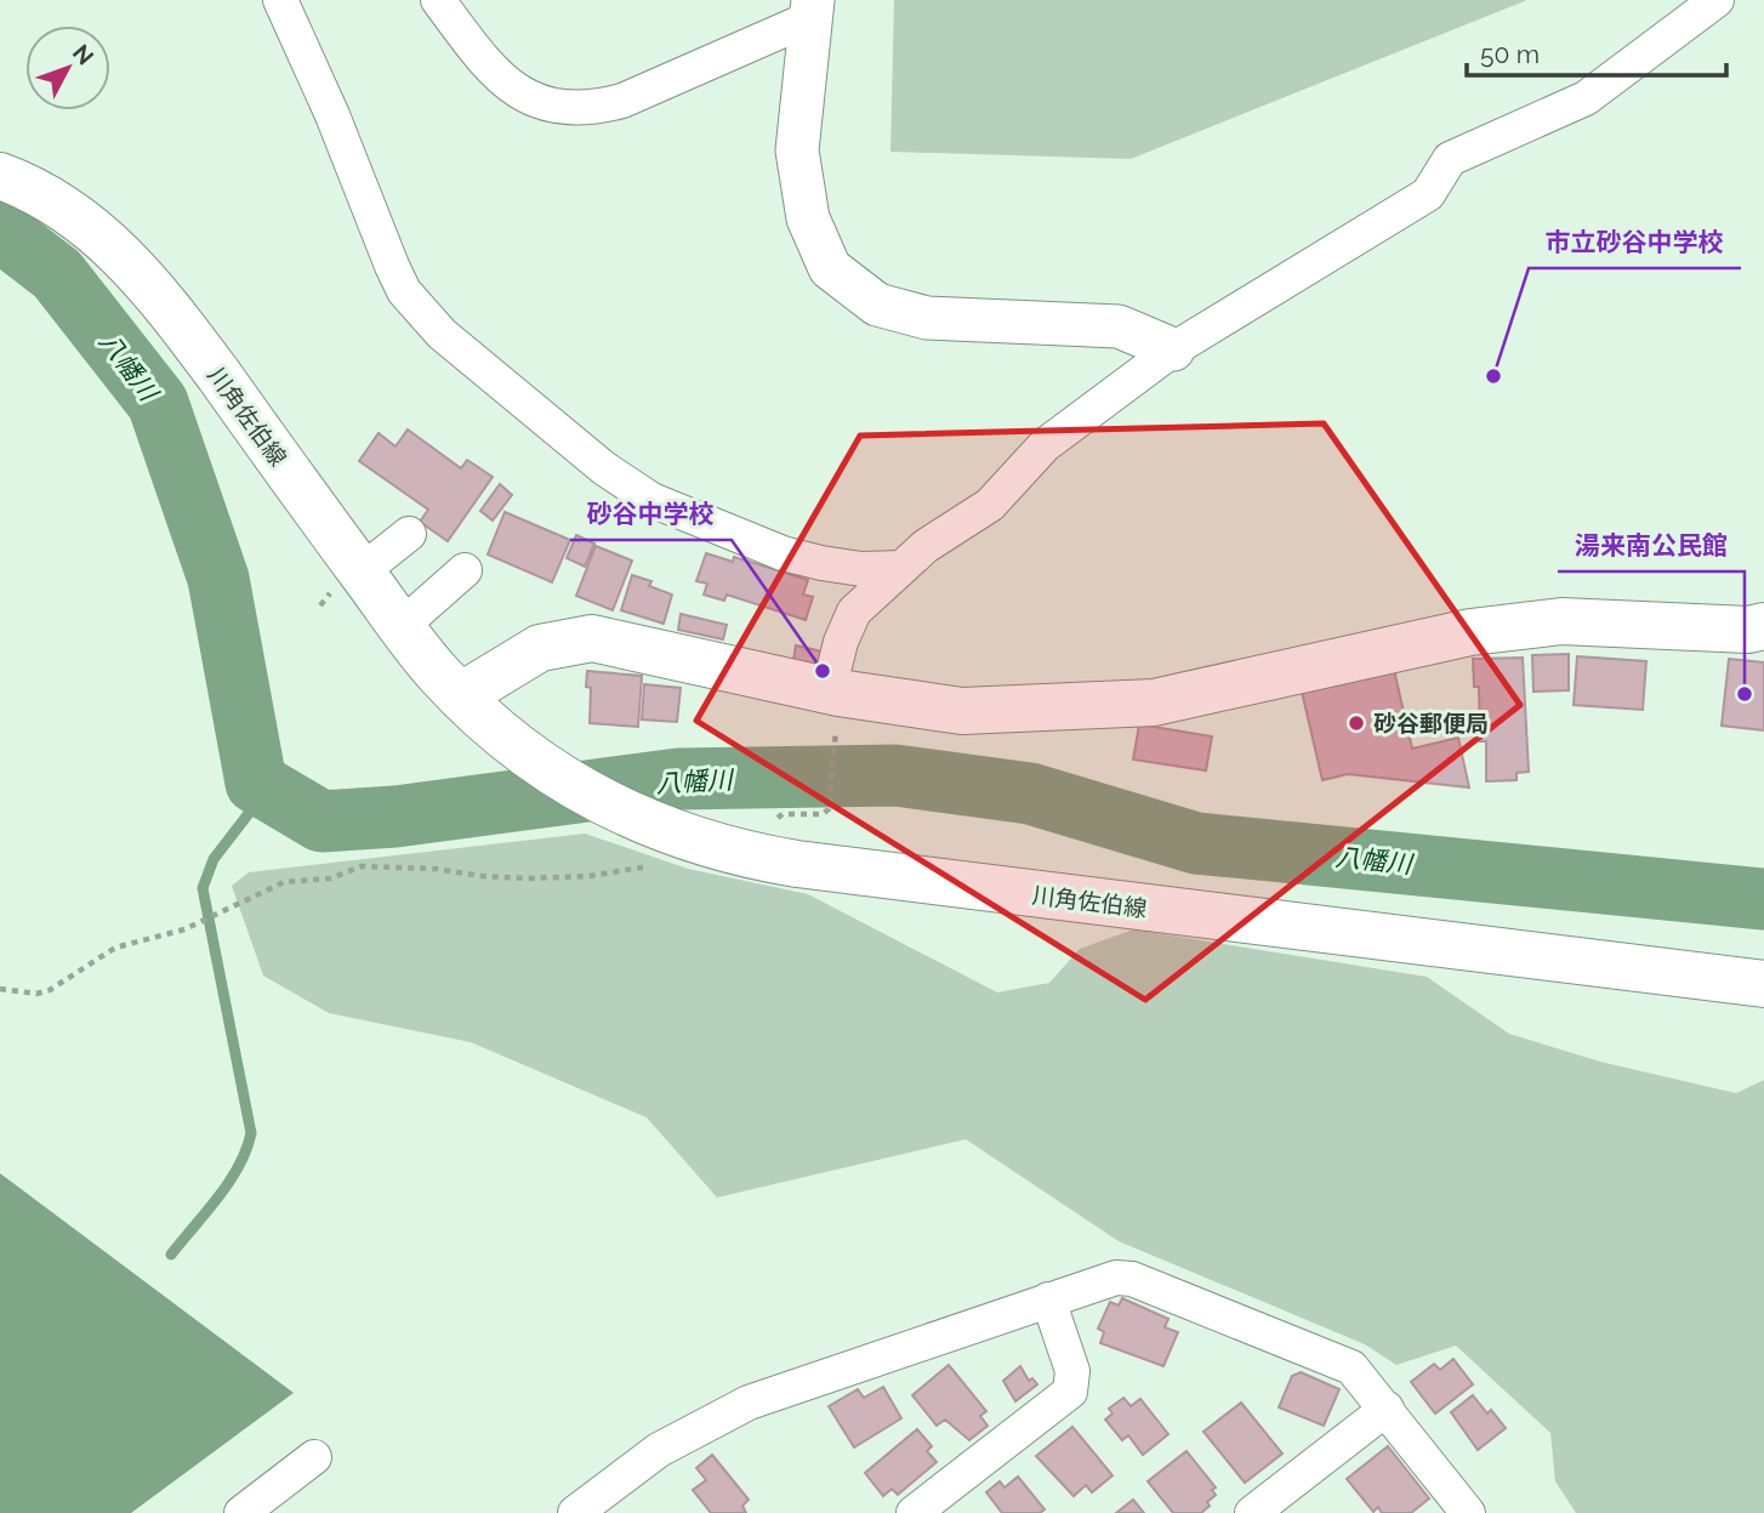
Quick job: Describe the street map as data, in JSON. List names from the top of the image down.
{
  "streets": {
    "main road": ["川角佐伯線"]
  },
  "water": ["八幡川"],
  "places": [
    "市立砂谷中学校",
    "砂谷中学校",
    "湯来南公民館",
    "砂谷郵便局"
  ],
  "scale_bar": "50 m",
  "north": "top right"
}
